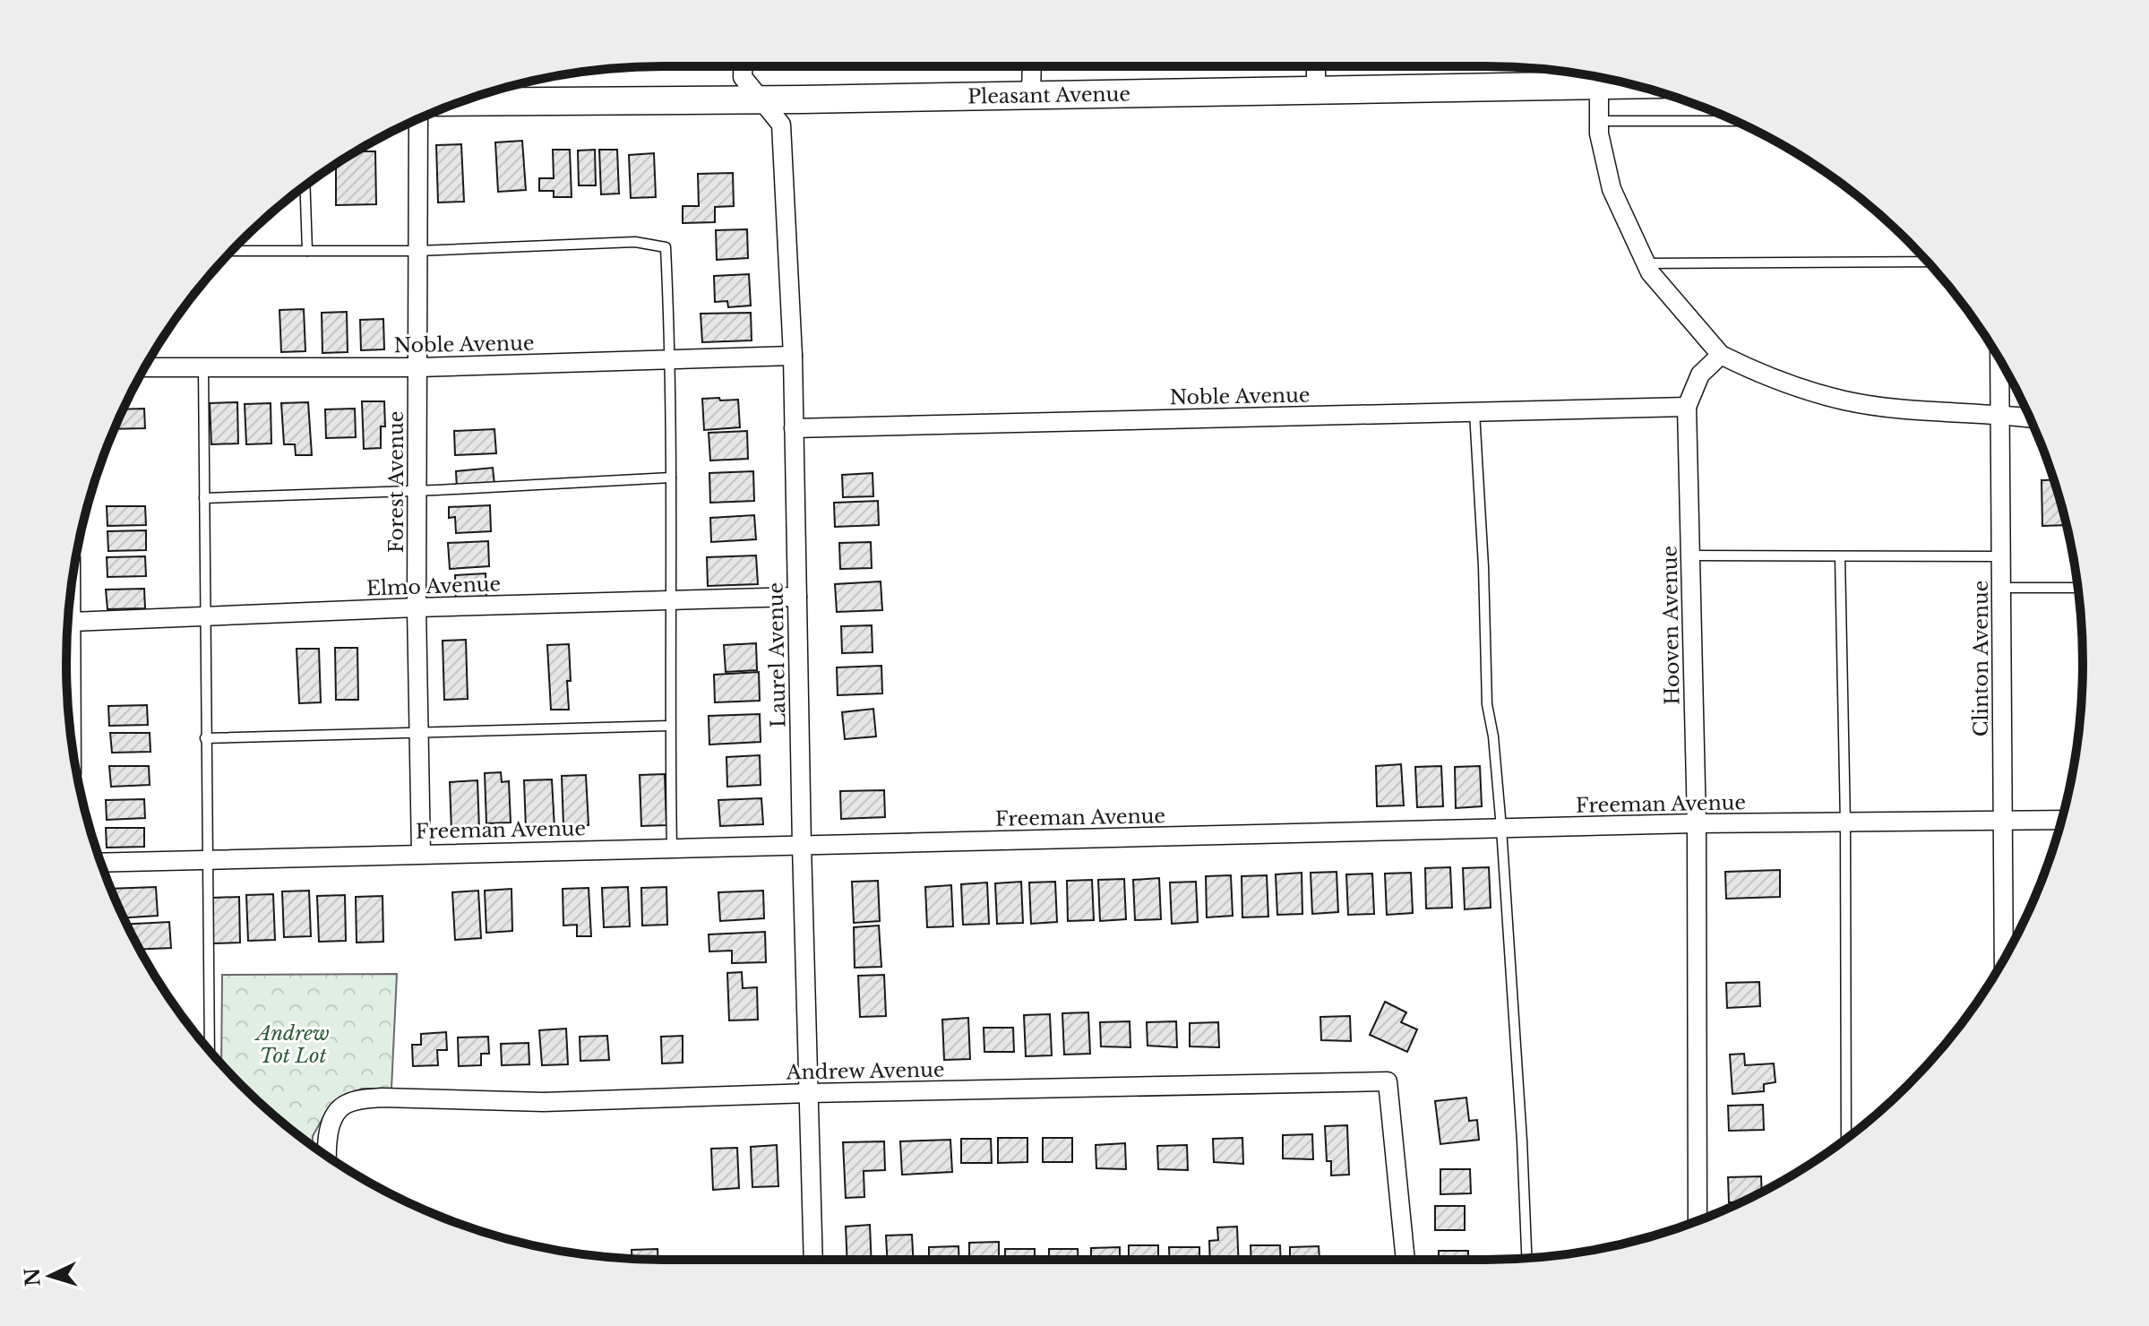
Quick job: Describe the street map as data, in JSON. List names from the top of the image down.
{
  "streets": {
    "main road": ["Pleasant Avenue"],
    "street": [
      "Noble Avenue",
      "Forest Avenue",
      "Elmo Avenue",
      "Hooven Avenue",
      "Laurel Avenue",
      "Clinton Avenue",
      "Freeman Avenue",
      "Andrew Avenue"
    ]
  },
  "crossings": [
    ["Pleasant Avenue", "Laurel Avenue"],
    ["Noble Avenue", "Forest Avenue"],
    ["Noble Avenue", "Hooven Avenue"],
    ["Noble Avenue", "Laurel Avenue"],
    ["Forest Avenue", "Elmo Avenue"],
    ["Forest Avenue", "Freeman Avenue"],
    ["Elmo Avenue", "Laurel Avenue"],
    ["Hooven Avenue", "Freeman Avenue"],
    ["Laurel Avenue", "Freeman Avenue"],
    ["Laurel Avenue", "Andrew Avenue"],
    ["Clinton Avenue", "Freeman Avenue"]
  ],
  "parks": ["Andrew Tot Lot"],
  "north": "left"
}
